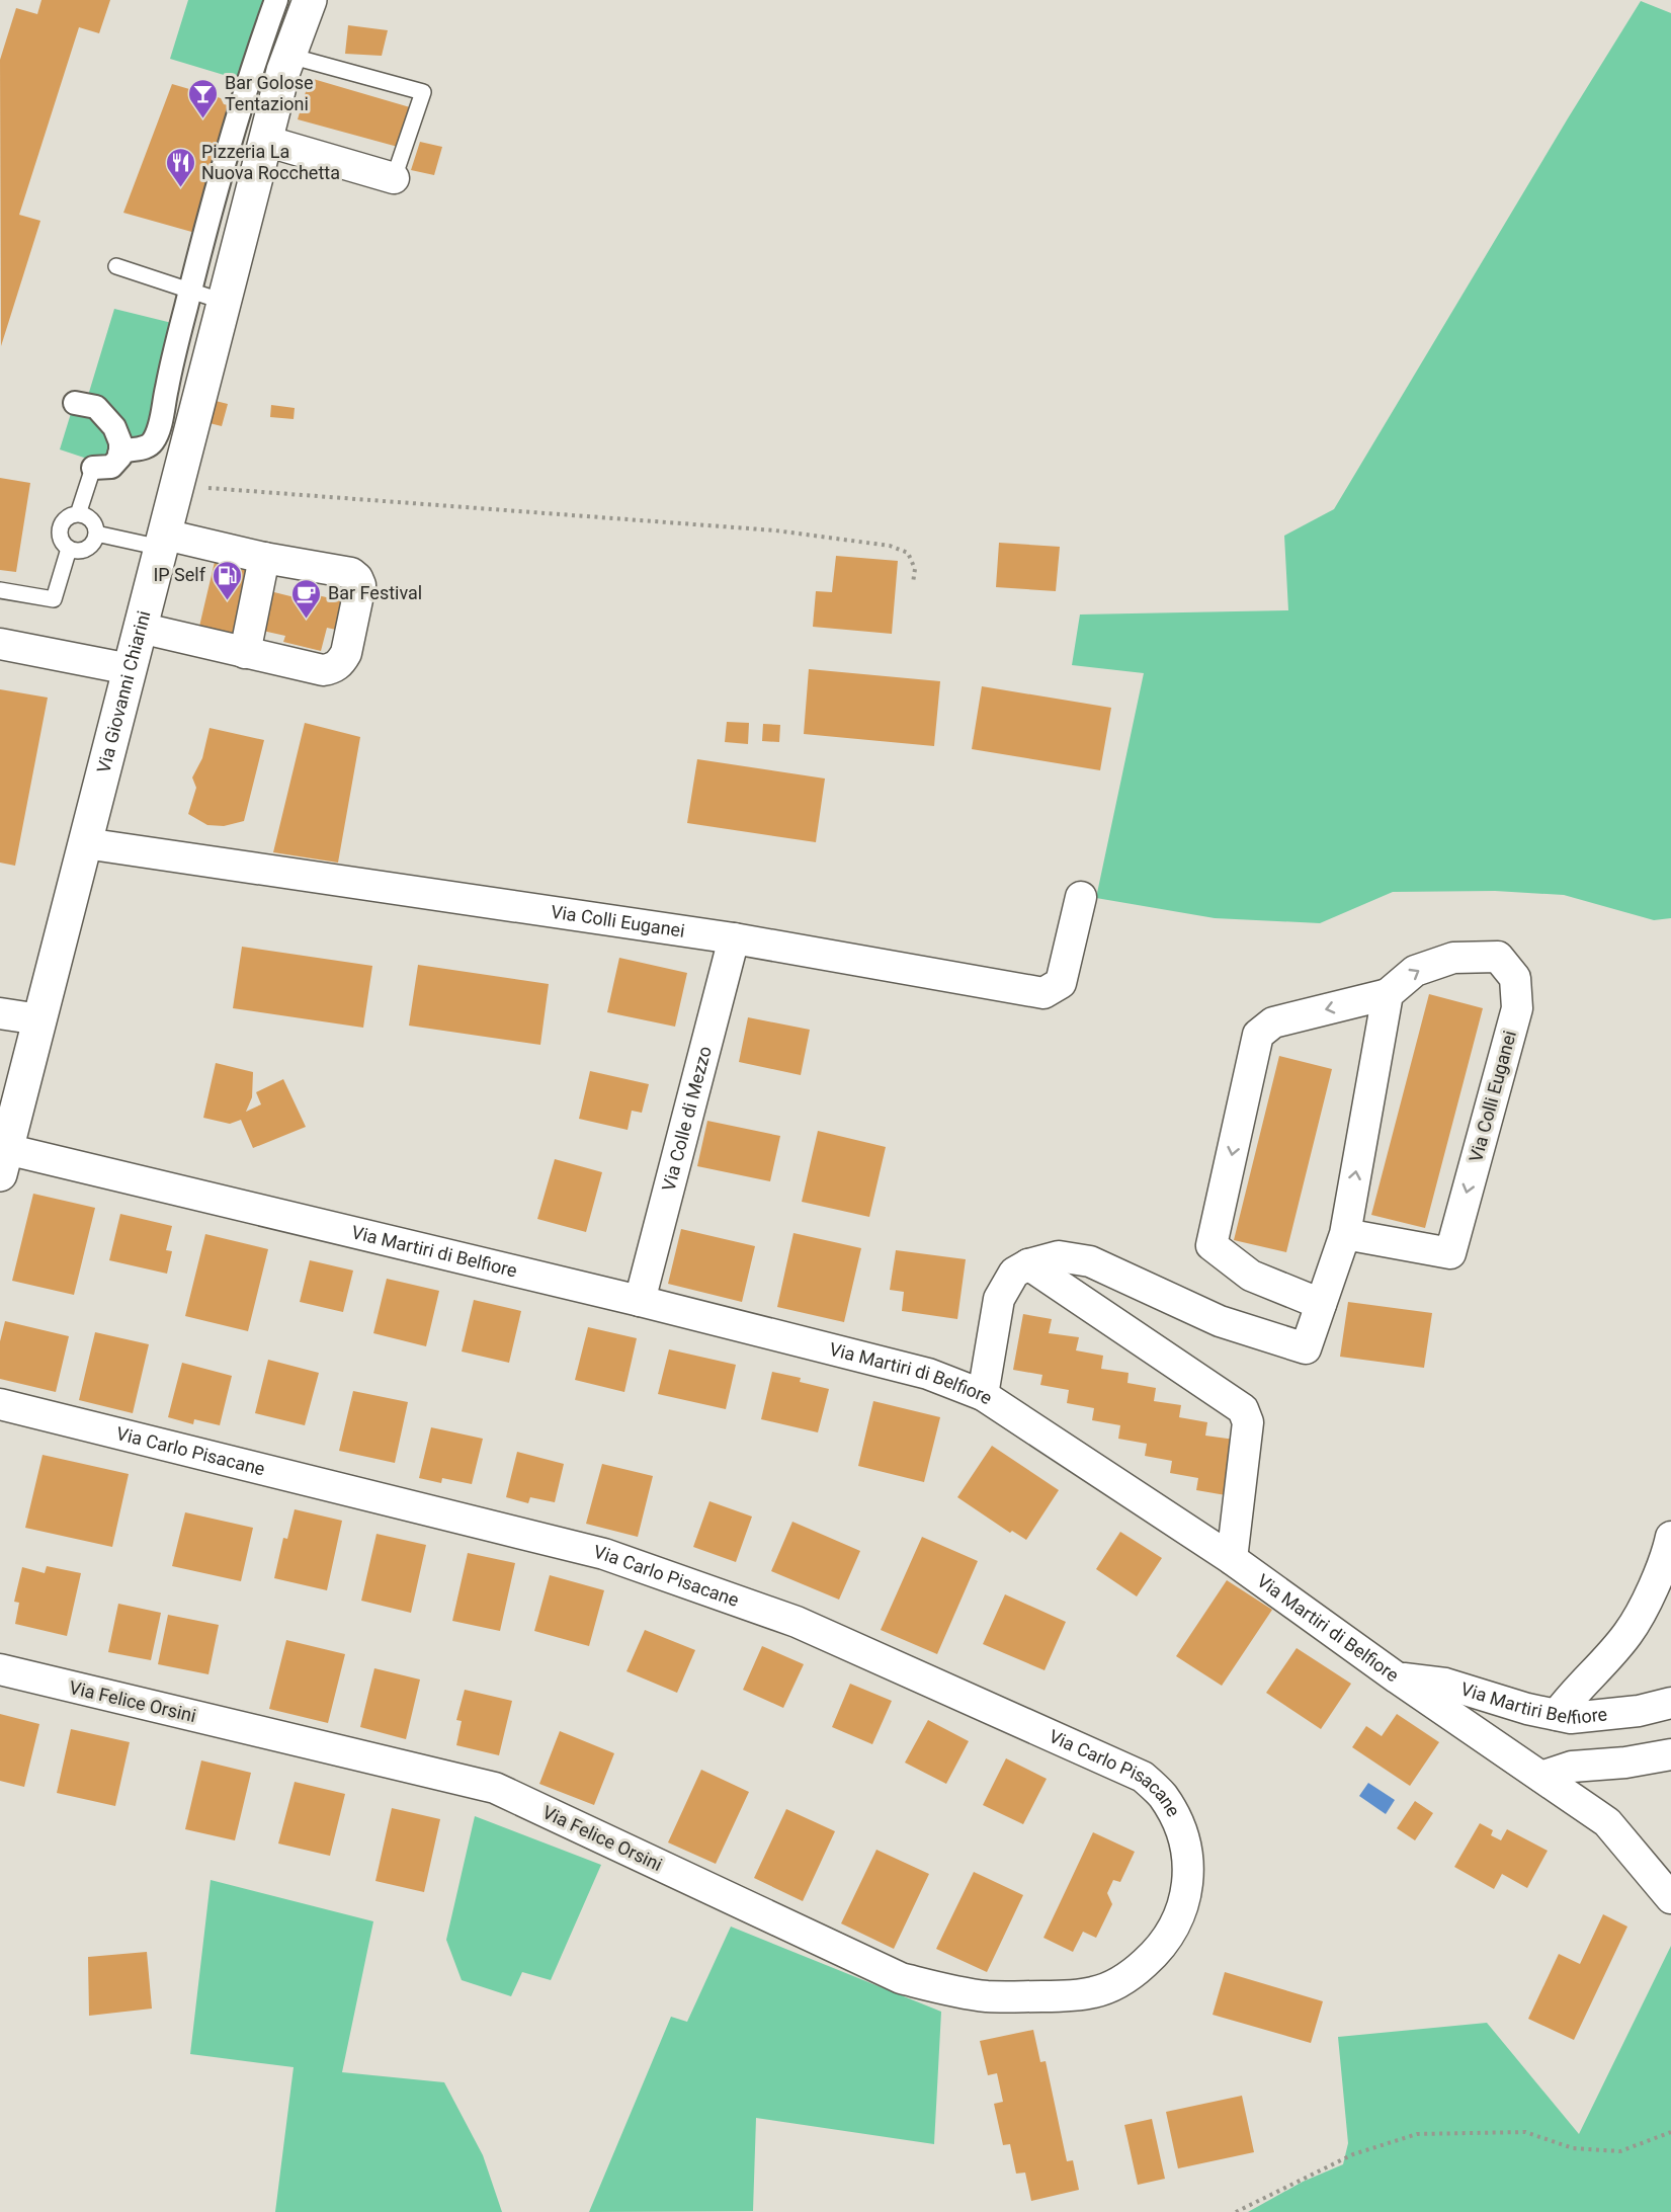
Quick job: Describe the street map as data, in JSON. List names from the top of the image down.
{
  "streets": {
    "main road": ["Via Giovanni Chiarini"],
    "street": [
      "Via Colli Euganei",
      "Via Colle di Mezzo",
      "Via Martiri di Belfiore",
      "Via Carlo Pisacane",
      "Via Martiri Belfiore",
      "Via Felice Orsini"
    ]
  },
  "crossings": [
    ["Via Giovanni Chiarini", "Via Colli Euganei"],
    ["Via Giovanni Chiarini", "Via Martiri di Belfiore"],
    ["Via Colli Euganei", "Via Colle di Mezzo"],
    ["Via Colle di Mezzo", "Via Martiri di Belfiore"],
    ["Via Martiri di Belfiore", "Via Martiri Belfiore"],
    ["Via Carlo Pisacane", "Via Felice Orsini"]
  ],
  "places": {
    "bar": ["Bar Golose Tentazioni"],
    "restaurant": ["Pizzeria La Nuova Rocchetta"],
    "fuel station": ["IP Self"],
    "cafe": ["Bar Festival"]
  }
}
